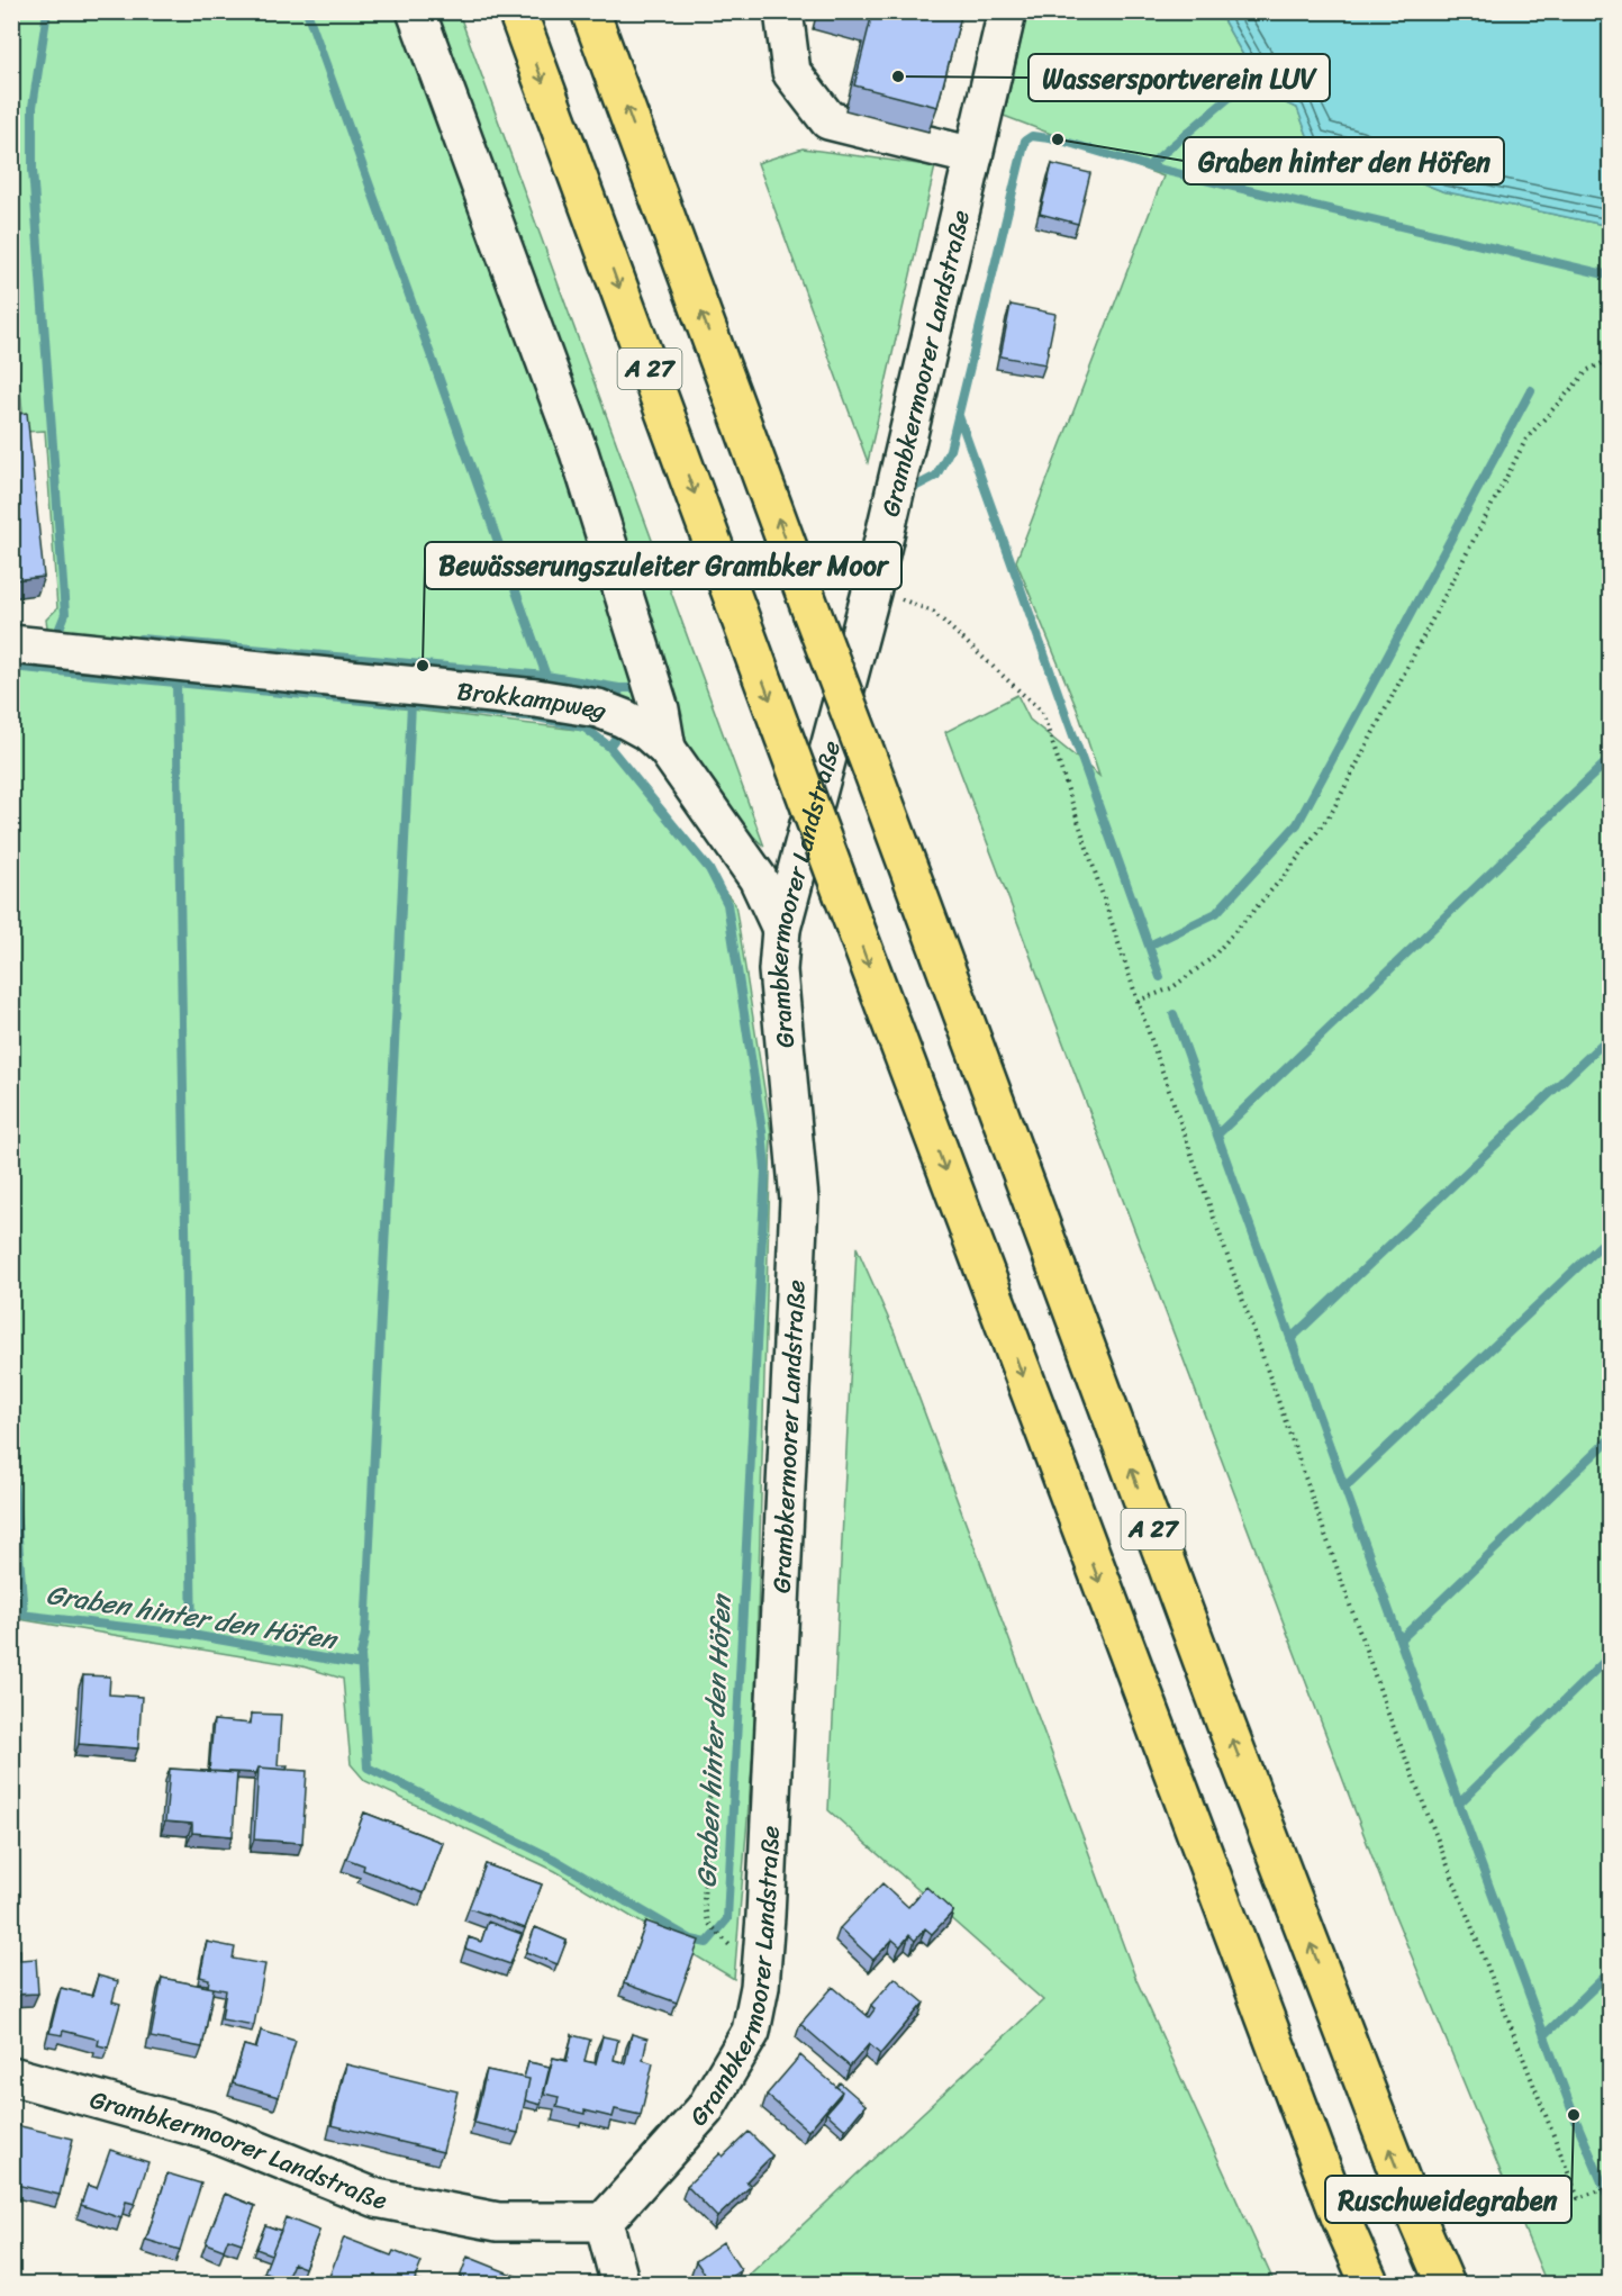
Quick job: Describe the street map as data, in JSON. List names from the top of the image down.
{
  "streets": {
    "highway": ["A 27"],
    "street": ["Grambkermoorer Landstraße", "Brokkampweg"]
  },
  "crossings": [
    ["Grambkermoorer Landstraße", "Brokkampweg"]
  ],
  "water": ["Graben hinter den Höfen"],
  "places": [
    "Wassersportverein LUV",
    "Graben hinter den Höfen",
    "Bewässerungszuleiter Grambker Moor",
    "Ruschweidegraben"
  ]
}
